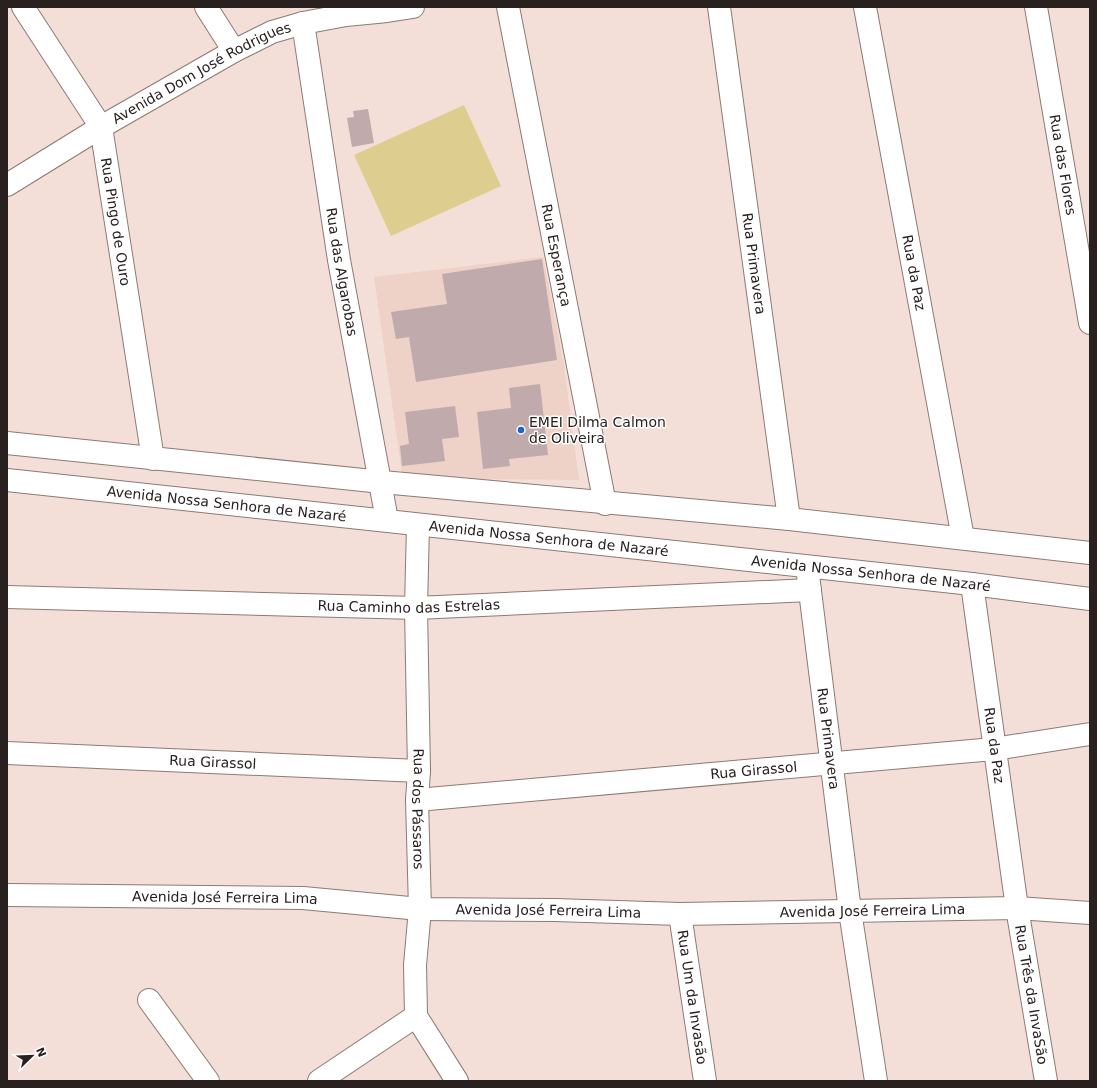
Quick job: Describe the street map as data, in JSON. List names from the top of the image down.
{
  "streets": {
    "street": [
      "Avenida Dom José Rodrigues",
      "Rua das Flores",
      "Rua Pingo de Ouro",
      "Rua Esperança",
      "Rua Primavera",
      "Rua das Algarobas",
      "Rua da Paz",
      "Avenida Nossa Senhora de Nazaré",
      "Rua Caminho das Estrelas",
      "Rua Girassol",
      "Rua dos Pássaros",
      "Avenida José Ferreira Lima",
      "Rua Três da InvaSão",
      "Rua Um da Invasão"
    ]
  },
  "crossings": [
    ["Avenida Dom José Rodrigues", "Rua Pingo de Ouro"],
    ["Avenida Dom José Rodrigues", "Rua das Algarobas"],
    ["Rua Primavera", "Avenida Nossa Senhora de Nazaré"],
    ["Rua Primavera", "Rua Caminho das Estrelas"],
    ["Rua Primavera", "Rua Girassol"],
    ["Rua Primavera", "Avenida José Ferreira Lima"],
    ["Rua das Algarobas", "Avenida Nossa Senhora de Nazaré"],
    ["Rua da Paz", "Avenida Nossa Senhora de Nazaré"],
    ["Rua da Paz", "Rua Girassol"],
    ["Rua da Paz", "Avenida José Ferreira Lima"],
    ["Rua da Paz", "Rua Três da InvaSão"],
    ["Avenida Nossa Senhora de Nazaré", "Rua dos Pássaros"],
    ["Rua Caminho das Estrelas", "Rua dos Pássaros"],
    ["Rua Girassol", "Rua dos Pássaros"],
    ["Rua dos Pássaros", "Avenida José Ferreira Lima"],
    ["Avenida José Ferreira Lima", "Rua Três da InvaSão"],
    ["Avenida José Ferreira Lima", "Rua Um da Invasão"]
  ],
  "places": ["EMEI Dilma Calmon de Oliveira"],
  "north": "top right"
}
